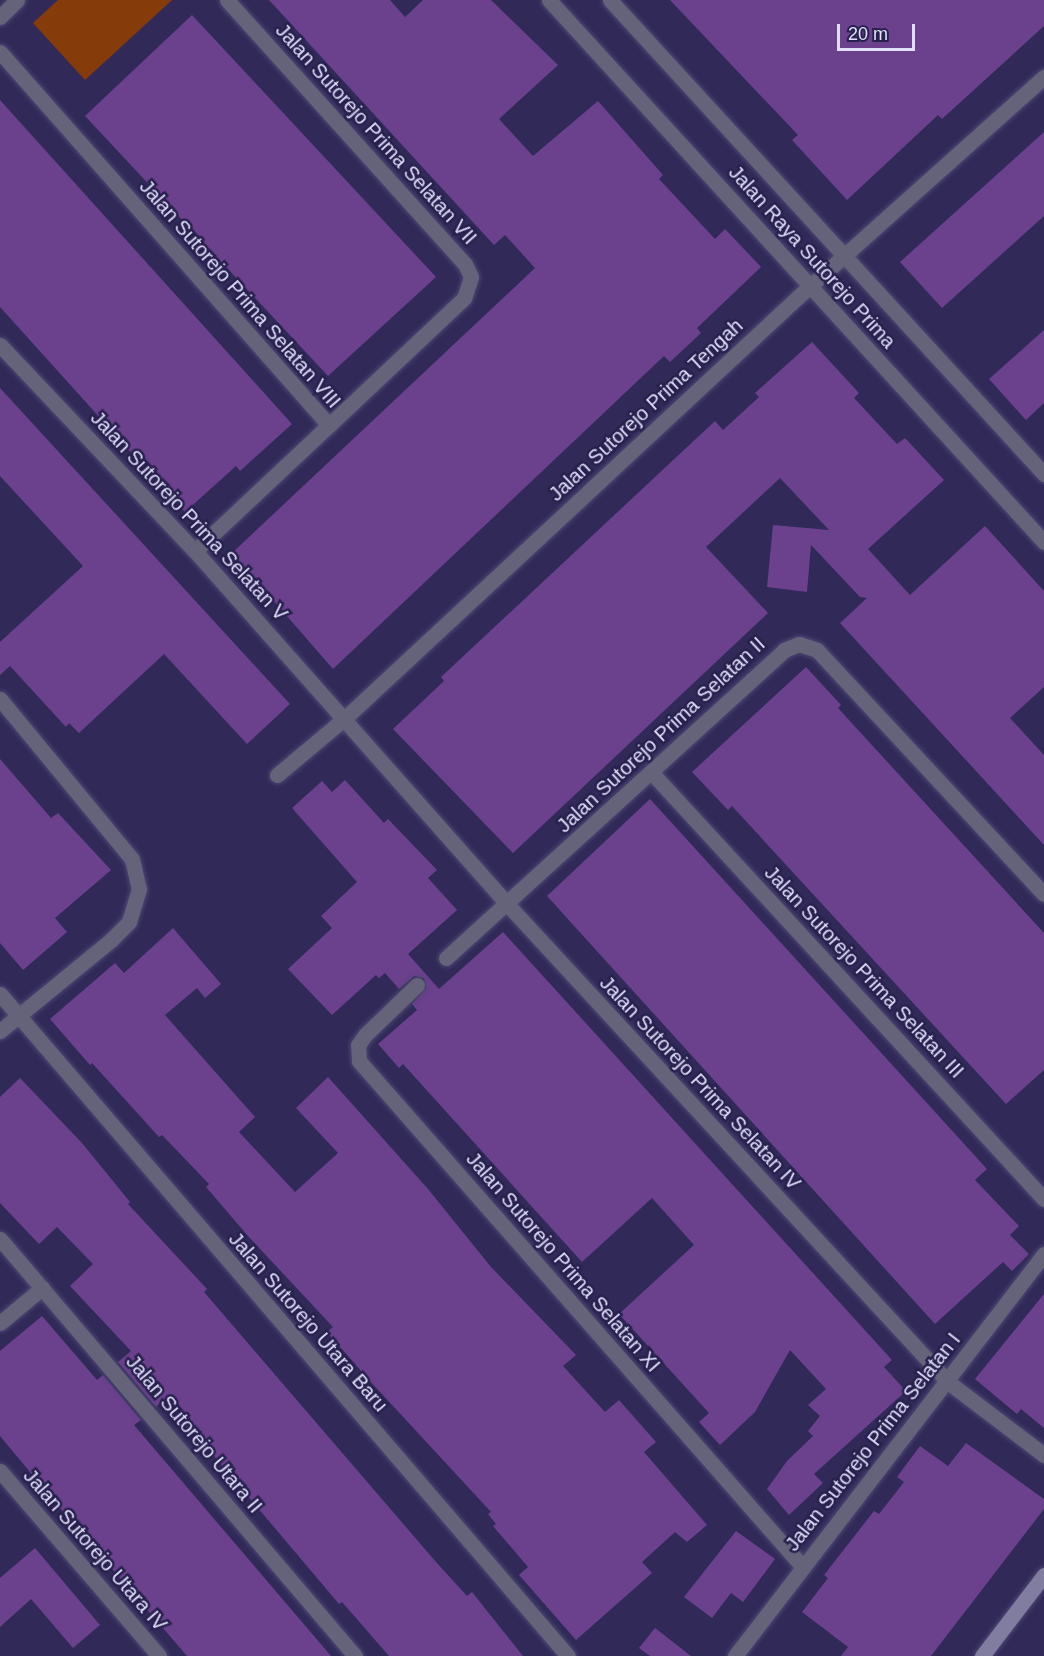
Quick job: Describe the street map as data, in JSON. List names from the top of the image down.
{
  "streets": {
    "street": [
      "Jalan Sutorejo Prima Selatan VII",
      "Jalan Raya Sutorejo Prima",
      "Jalan Sutorejo Prima Selatan VIII",
      "Jalan Sutorejo Prima Tengah",
      "Jalan Sutorejo Prima Selatan V",
      "Jalan Sutorejo Prima Selatan II",
      "Jalan Sutorejo Prima Selatan III",
      "Jalan Sutorejo Prima Selatan IV",
      "Jalan Sutorejo Prima Selatan XI",
      "Jalan Sutorejo Utara Baru",
      "Jalan Sutorejo Utara II",
      "Jalan Sutorejo Prima Selatan I",
      "Jalan Sutorejo Utara IV"
    ]
  },
  "crossings": [
    ["Jalan Sutorejo Prima Selatan VII", "Jalan Sutorejo Prima Selatan VIII"],
    ["Jalan Raya Sutorejo Prima", "Jalan Sutorejo Prima Tengah"],
    ["Jalan Sutorejo Prima Selatan VIII", "Jalan Sutorejo Prima Selatan V"],
    ["Jalan Sutorejo Prima Tengah", "Jalan Sutorejo Prima Selatan V"],
    ["Jalan Sutorejo Prima Tengah", "Jalan Sutorejo Prima Selatan IV"],
    ["Jalan Sutorejo Prima Selatan V", "Jalan Sutorejo Prima Selatan IV"],
    ["Jalan Sutorejo Prima Selatan II", "Jalan Sutorejo Prima Selatan III"],
    ["Jalan Sutorejo Prima Selatan II", "Jalan Sutorejo Prima Selatan IV"],
    ["Jalan Sutorejo Prima Selatan IV", "Jalan Sutorejo Prima Selatan I"],
    ["Jalan Sutorejo Prima Selatan XI", "Jalan Sutorejo Prima Selatan I"]
  ],
  "scale_bar": "20 m"
}
